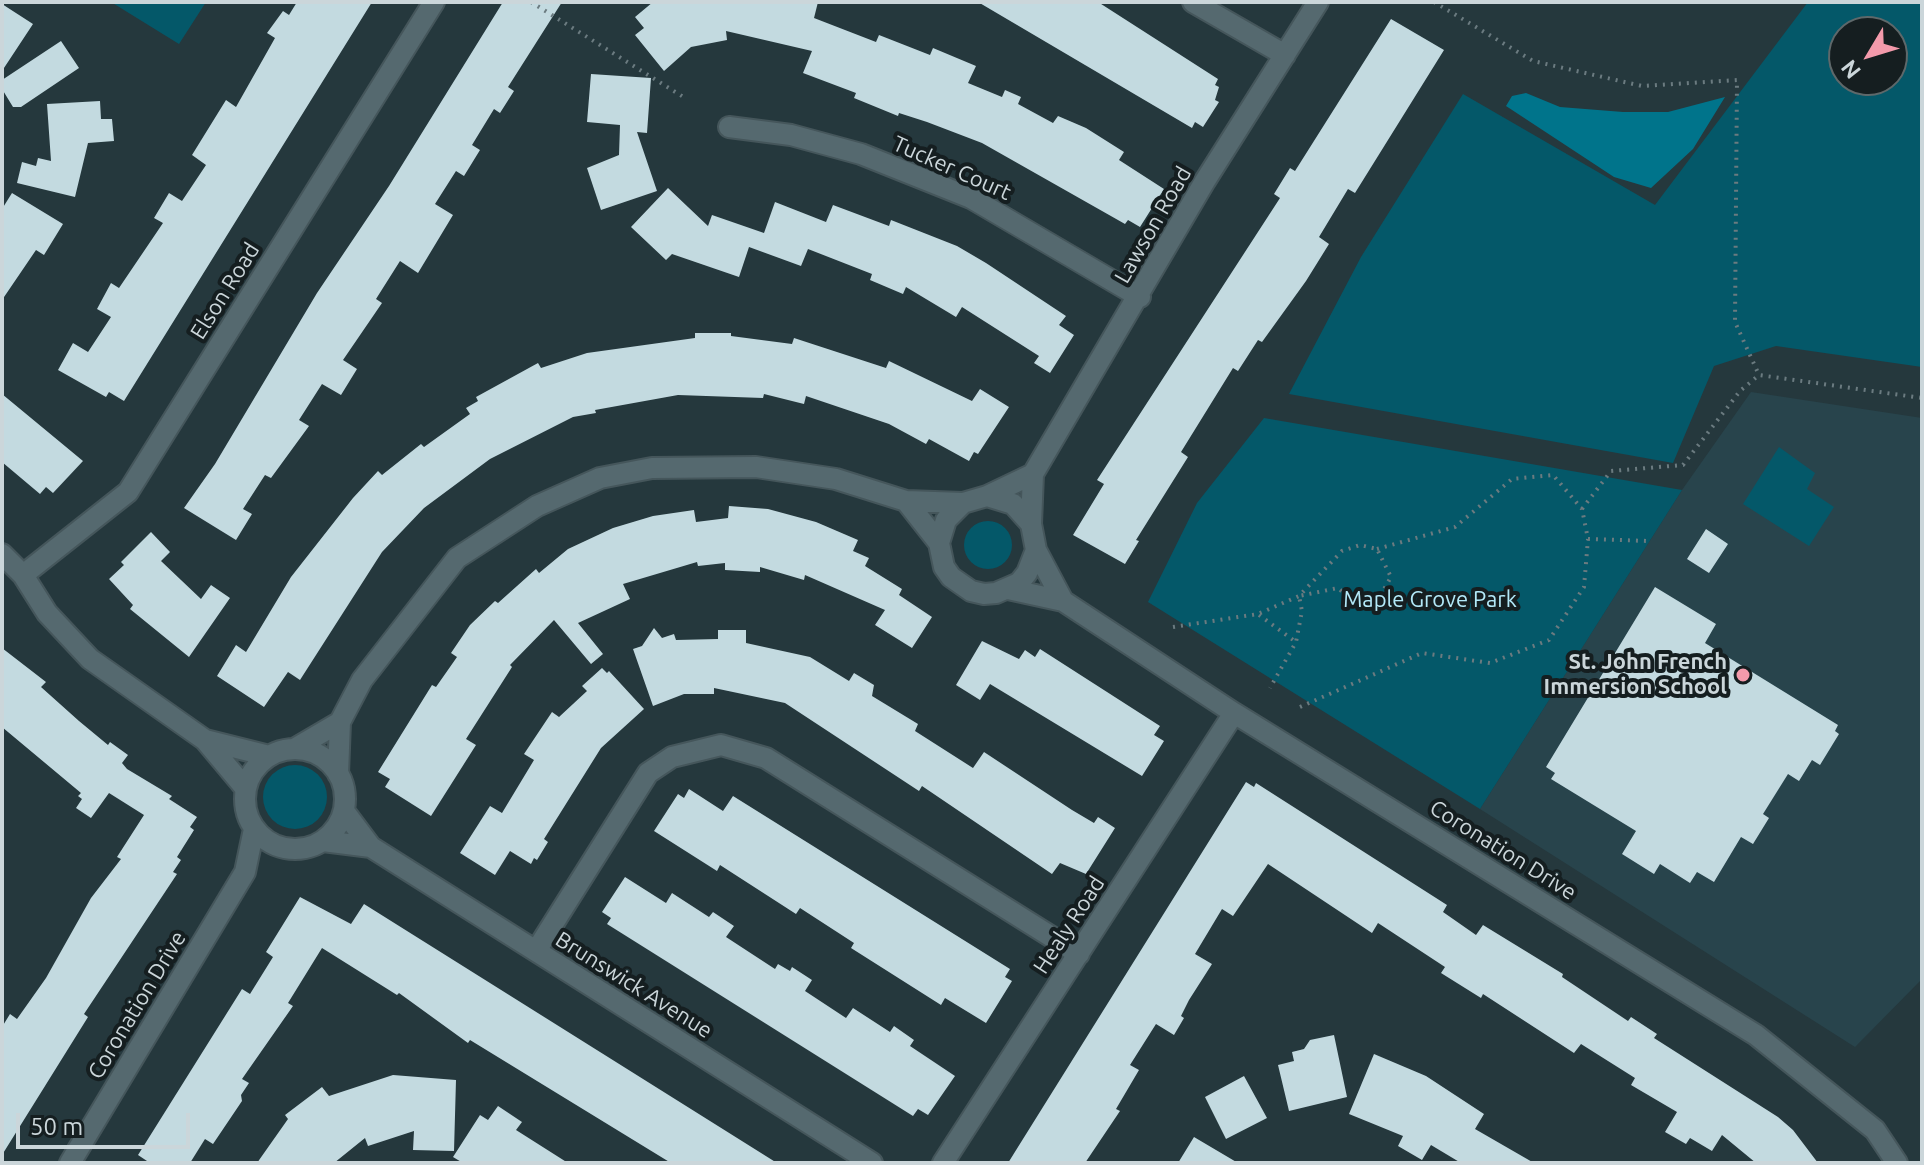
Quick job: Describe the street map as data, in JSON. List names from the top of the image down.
{
  "streets": {
    "street": [
      "Tucker Court",
      "Lawson Road",
      "Elson Road",
      "Coronation Drive",
      "Healy Road",
      "Brunswick Avenue"
    ]
  },
  "crossings": [
    ["Tucker Court", "Lawson Road"],
    ["Lawson Road", "Coronation Drive"],
    ["Coronation Drive", "Healy Road"],
    ["Coronation Drive", "Brunswick Avenue"]
  ],
  "parks": ["Maple Grove Park"],
  "places": ["St. John French Immersion School"],
  "scale_bar": "50 m",
  "north": "bottom left"
}
